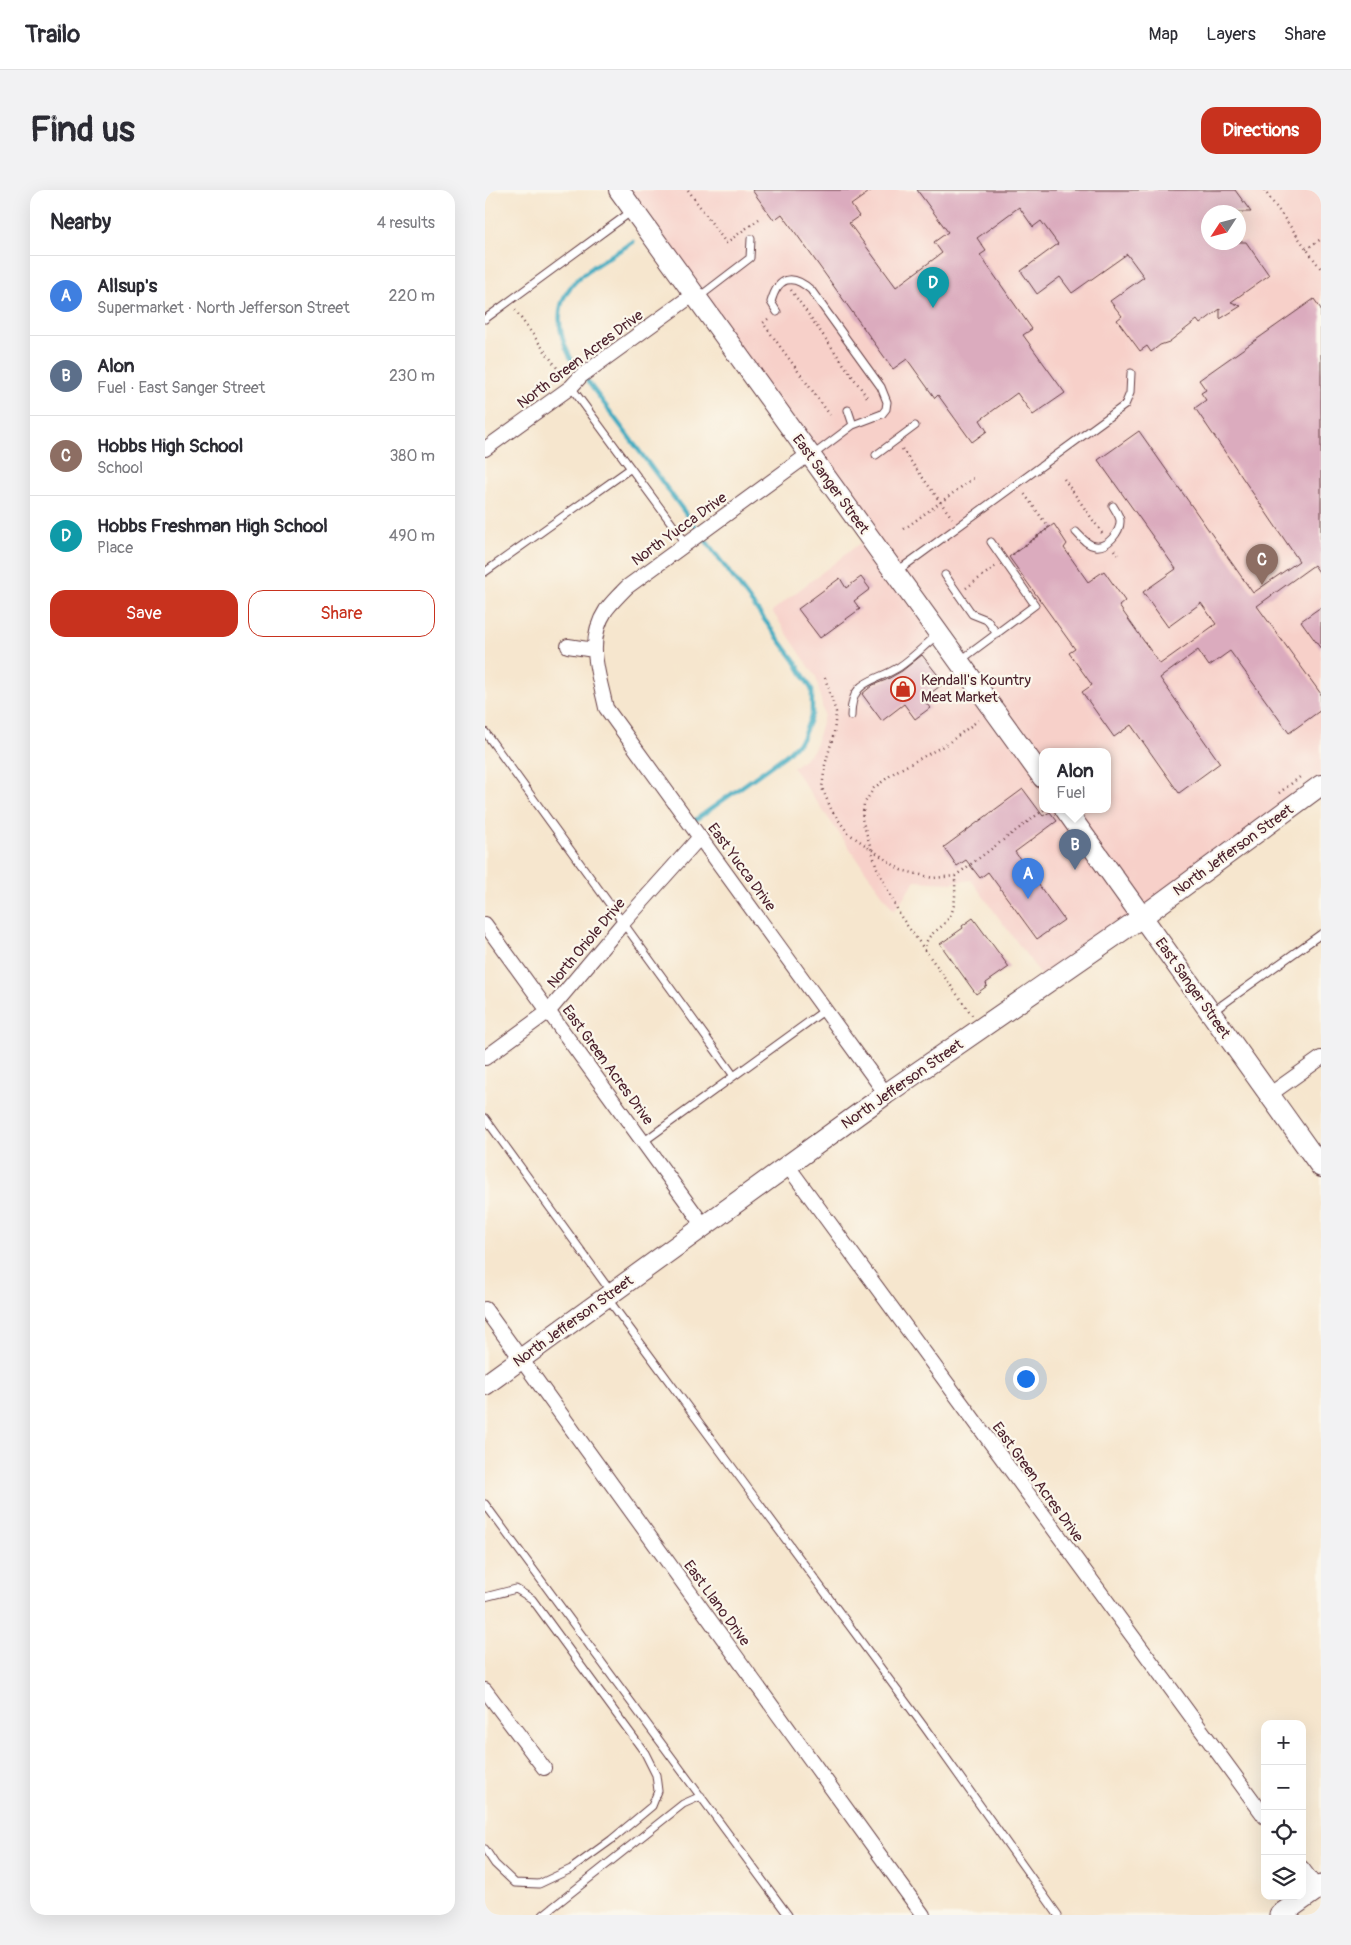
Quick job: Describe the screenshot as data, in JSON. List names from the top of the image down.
{
  "streets": {
    "main road": ["East Sanger Street", "North Jefferson Street"],
    "street": [
      "North Green Acres Drive",
      "North Yucca Drive",
      "East Yucca Drive",
      "North Oriole Drive",
      "East Green Acres Drive",
      "East Llano Drive"
    ]
  },
  "crossings": [
    ["North Green Acres Drive", "East Sanger Street"],
    ["East Sanger Street", "North Yucca Drive"],
    ["East Sanger Street", "North Jefferson Street"],
    ["North Yucca Drive", "East Yucca Drive"],
    ["North Jefferson Street", "East Yucca Drive"],
    ["North Jefferson Street", "East Green Acres Drive"],
    ["North Jefferson Street", "East Llano Drive"],
    ["East Yucca Drive", "North Oriole Drive"],
    ["North Oriole Drive", "East Green Acres Drive"]
  ],
  "places": {
    "shop": ["Kendall's Kountry Meat Market"]
  },
  "north": "bottom left",
  "page": {
    "header": "Trailo",
    "nav": ["Map", "Layers", "Share"],
    "buttons": [
      "Directions",
      ["Save", "Share"]
    ],
    "title": "Find us",
    "heading": ["Nearby", "4 results"],
    "list": [
      {
        "mark": "A",
        "name": "Allsup's",
        "note": "Supermarket · North Jefferson Street",
        "value": "220 m"
      },
      {
        "mark": "B",
        "name": "Alon",
        "note": "Fuel · East Sanger Street",
        "value": "230 m"
      },
      {
        "mark": "C",
        "name": "Hobbs High School",
        "note": "School",
        "value": "380 m"
      },
      {
        "mark": "D",
        "name": "Hobbs Freshman High School",
        "note": "Place",
        "value": "490 m"
      }
    ],
    "pins": [
      "D",
      "C",
      "B",
      "A"
    ],
    "popup": ["Alon", "Fuel"],
    "map_buttons": ["+", "−"]
  }
}
